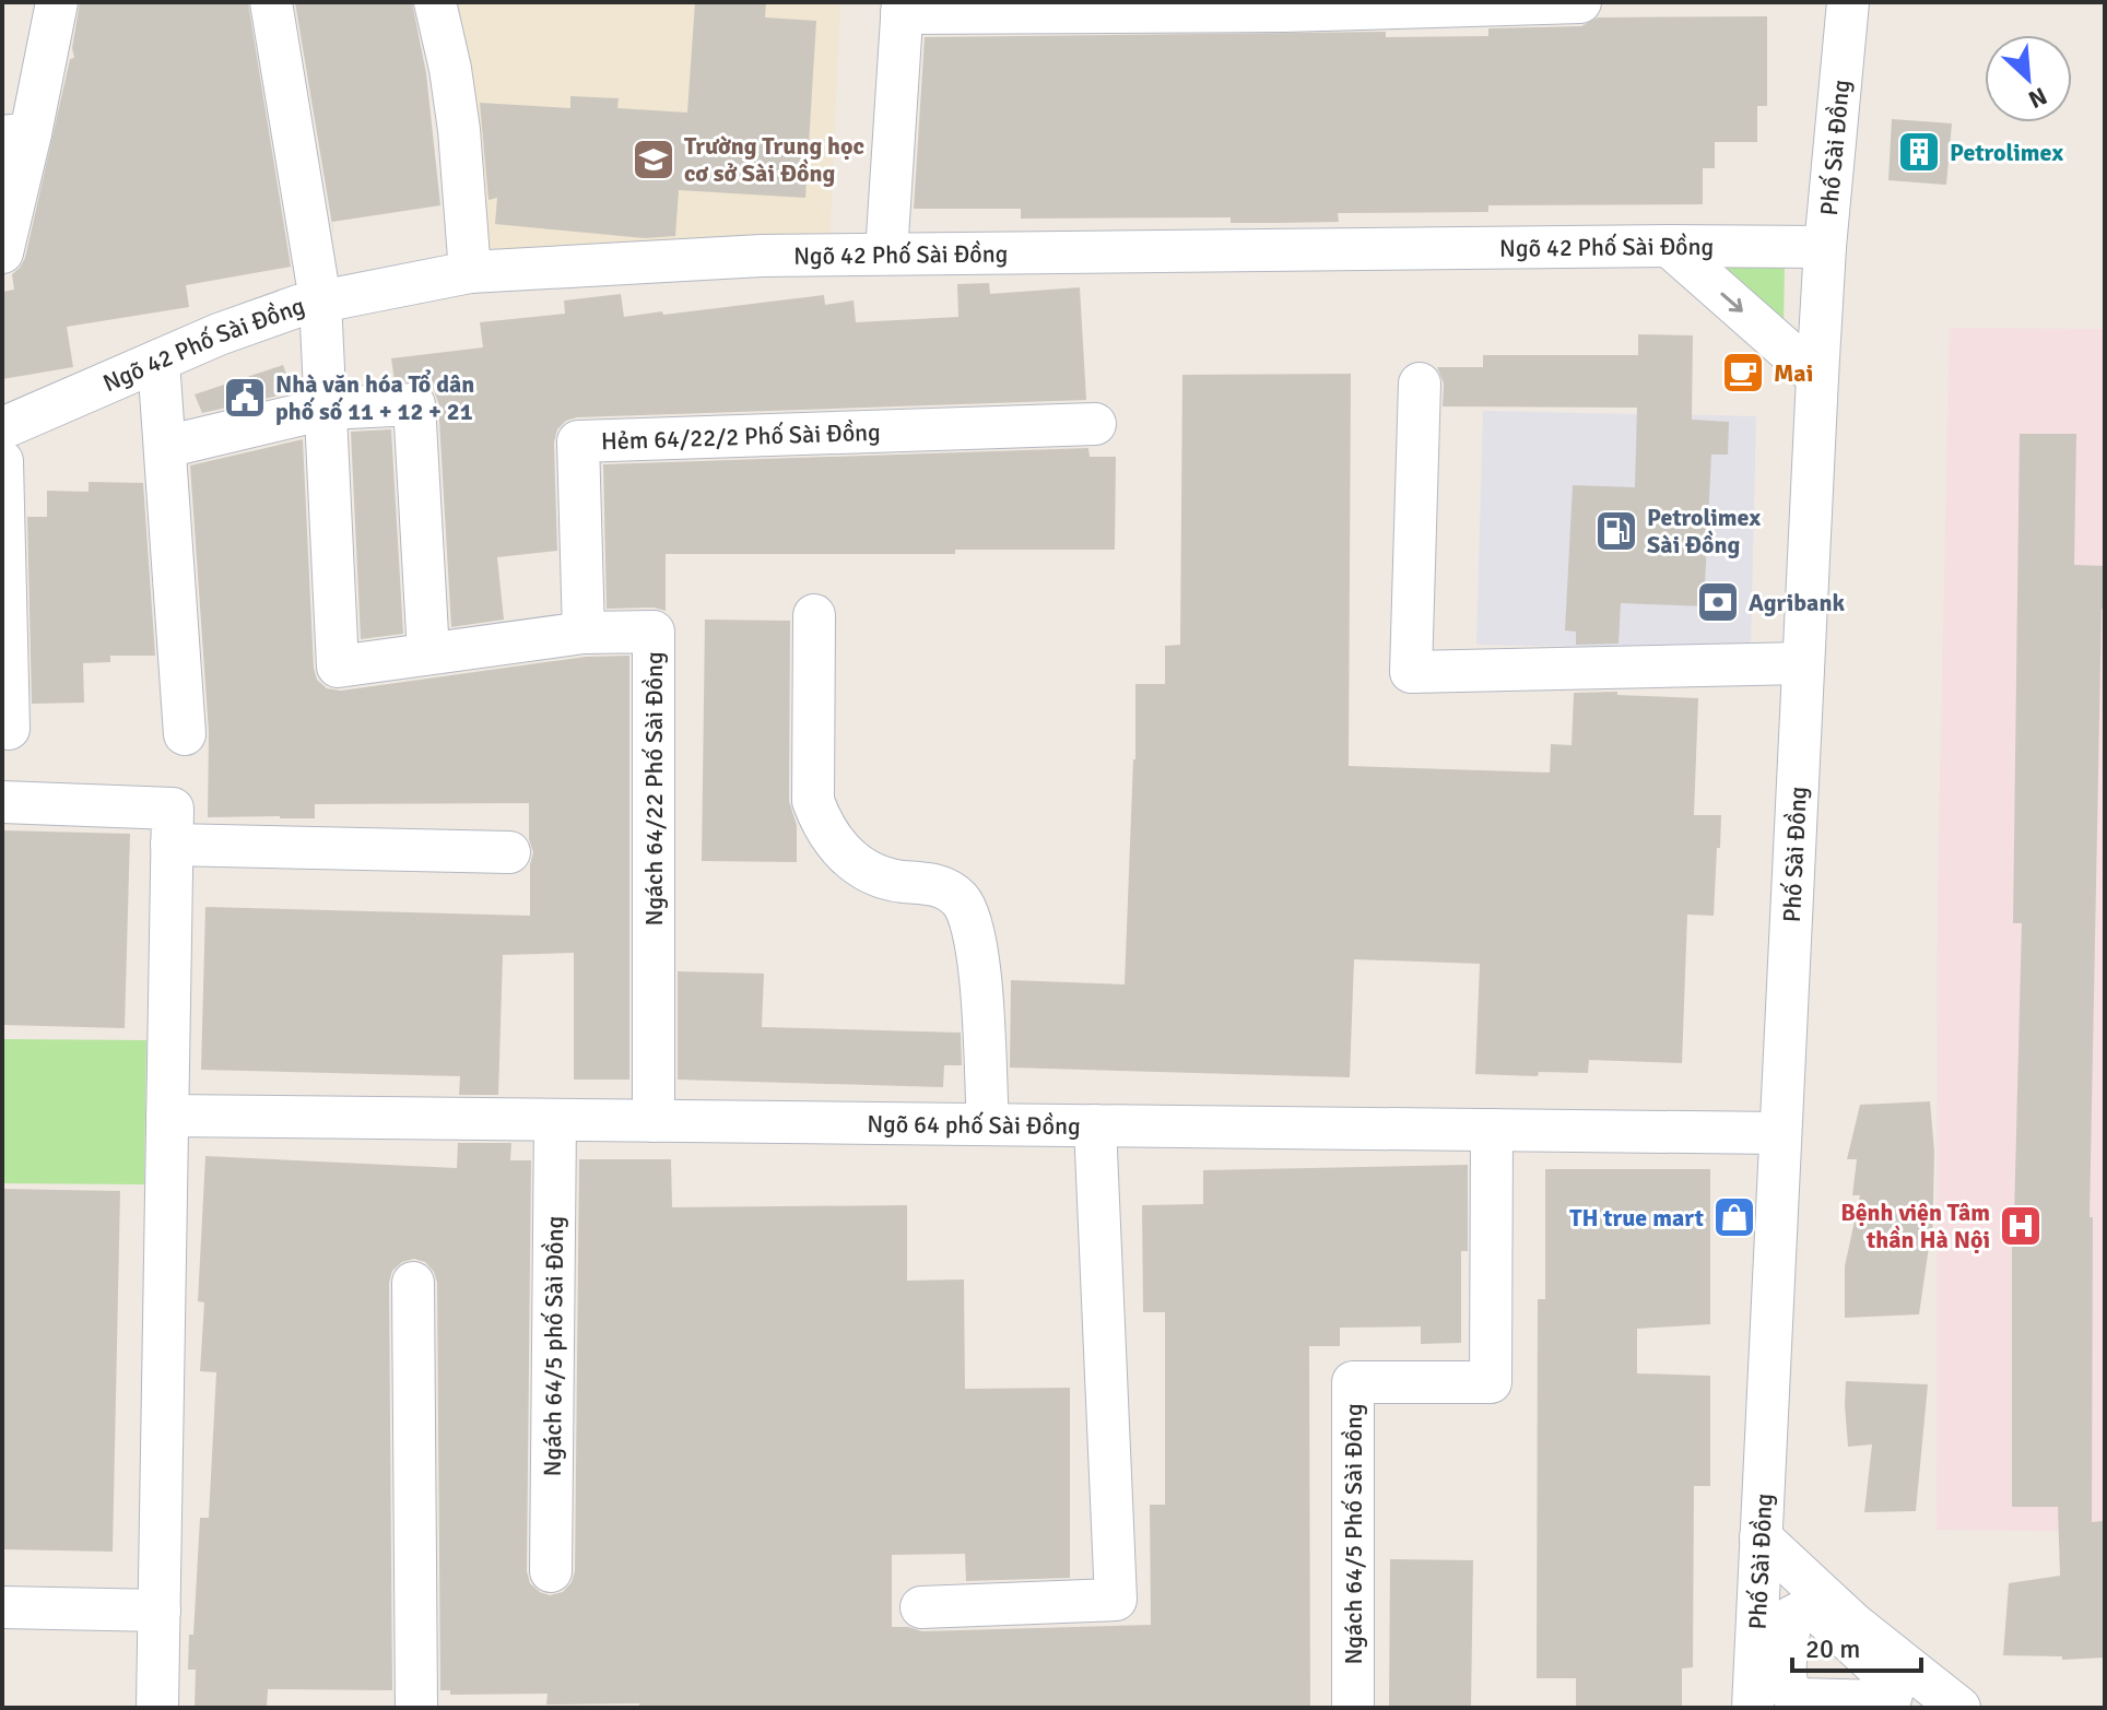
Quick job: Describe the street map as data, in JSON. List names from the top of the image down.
{
  "streets": {
    "street": [
      "Phố Sài Đồng",
      "Ngõ 42 Phố Sài Đồng",
      "Hẻm 64/22/2 Phố Sài Đồng",
      "Ngách 64/22 Phố Sài Đồng",
      "Ngõ 64 phố Sài Đồng",
      "Ngách 64/5 phố Sài Đồng",
      "Ngách 64/5 Phố Sài Đồng"
    ]
  },
  "crossings": [
    ["Phố Sài Đồng", "Ngõ 42 Phố Sài Đồng"],
    ["Phố Sài Đồng", "Ngõ 64 phố Sài Đồng"],
    ["Hẻm 64/22/2 Phố Sài Đồng", "Ngách 64/22 Phố Sài Đồng"],
    ["Ngách 64/22 Phố Sài Đồng", "Ngõ 64 phố Sài Đồng"],
    ["Ngõ 64 phố Sài Đồng", "Ngách 64/5 phố Sài Đồng"],
    ["Ngõ 64 phố Sài Đồng", "Ngách 64/5 Phố Sài Đồng"]
  ],
  "places": {
    "building": ["Petrolimex"],
    "school or university": ["Trường Trung học cơ sở Sài Đồng"],
    "cafe": ["Mai"],
    "public building": ["Nhà văn hóa Tổ dân phố số 11 + 12 + 21"],
    "fuel station": ["Petrolimex Sài Đồng"],
    "bank": ["Agribank"],
    "shop": ["TH true mart"],
    "hospital": ["Bệnh viện Tâm thần Hà Nội"]
  },
  "scale_bar": "20 m",
  "north": "bottom right"
}
